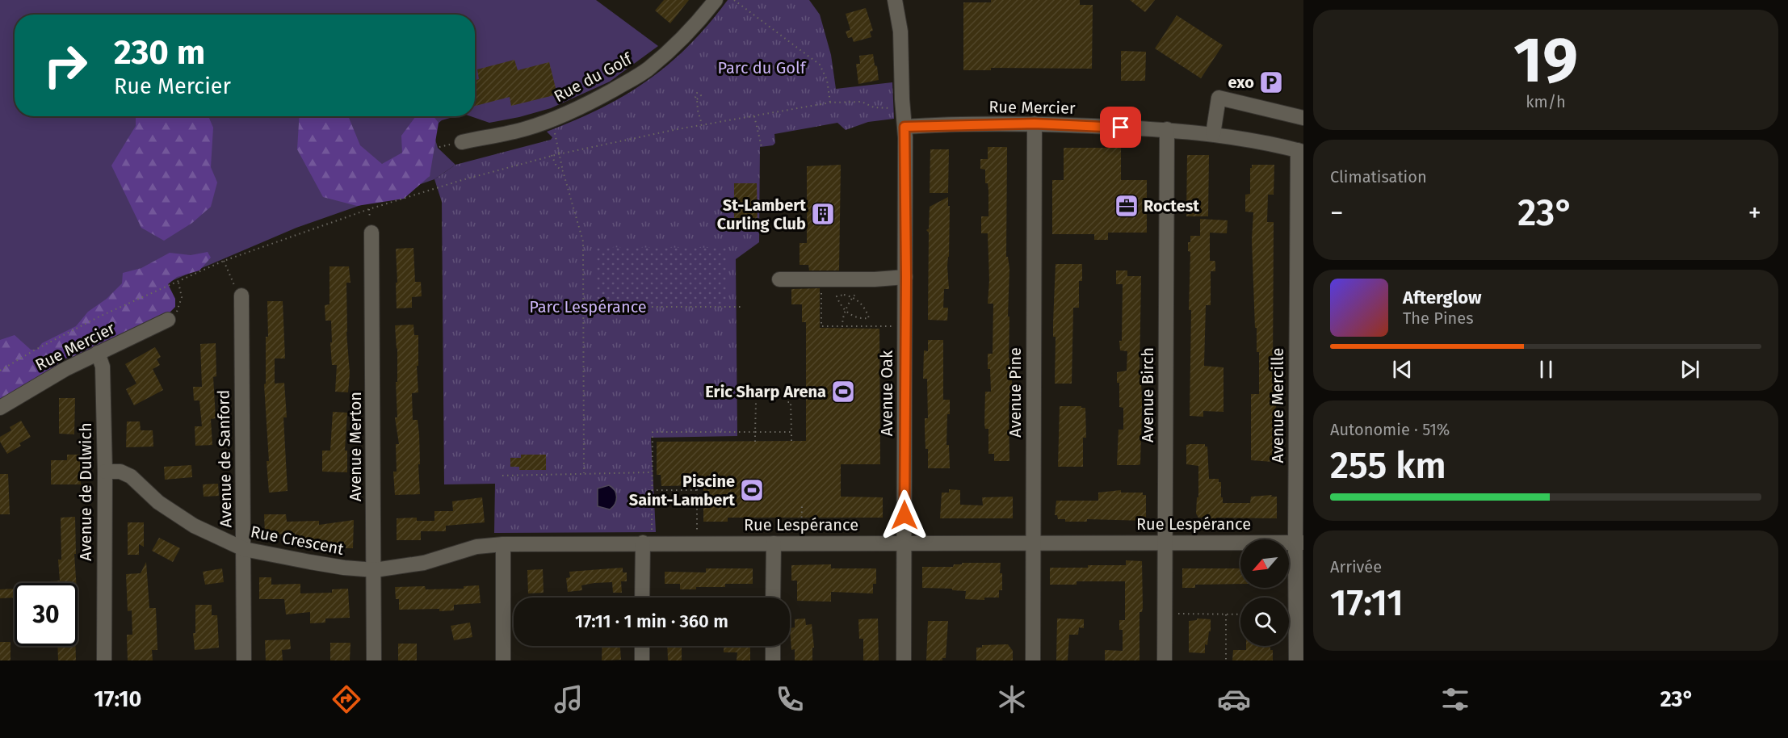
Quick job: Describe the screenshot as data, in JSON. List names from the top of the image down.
{
  "streets": {
    "street": [
      "Rue du Golf",
      "Rue Mercier",
      "Avenue Pine",
      "Avenue Oak",
      "Avenue Birch",
      "Avenue Mercille",
      "Avenue Merton",
      "Avenue de Sanford",
      "Avenue de Dulwich",
      "Rue Lespérance",
      "Rue Crescent"
    ]
  },
  "crossings": [
    ["Rue Mercier", "Avenue Pine"],
    ["Rue Mercier", "Avenue Oak"],
    ["Rue Mercier", "Avenue Birch"],
    ["Rue Mercier", "Avenue Mercille"],
    ["Rue Mercier", "Avenue de Dulwich"],
    ["Avenue Pine", "Rue Lespérance"],
    ["Avenue Oak", "Rue Lespérance"],
    ["Avenue Birch", "Rue Lespérance"],
    ["Avenue Mercille", "Rue Lespérance"],
    ["Avenue Merton", "Rue Crescent"],
    ["Avenue de Sanford", "Rue Crescent"],
    ["Avenue de Dulwich", "Rue Crescent"],
    ["Rue Lespérance", "Rue Crescent"]
  ],
  "parks": ["Parc du Golf", "Parc Lespérance"],
  "places": {
    "parking": ["exo"],
    "office": ["Roctest"],
    "building": ["St-Lambert Curling Club"],
    "sports": ["Eric Sharp Arena", "Piscine Saint-Lambert"]
  },
  "north": "bottom left",
  "page": {
    "tile": [
      ["19", "km/h"],
      "Climatisation",
      ["Autonomie · 51%", "255 km"],
      ["Arrivée", "17:11"]
    ],
    "turn": ["230 m", "Rue Mercier"],
    "heat": ["−", "23°", "+"],
    "song": ["Afterglow", "The Pines"],
    "limit": "30",
    "trip": "17:11 · 1 min · 360 m",
    "tabs": ["17:10", "23°"]
  }
}
